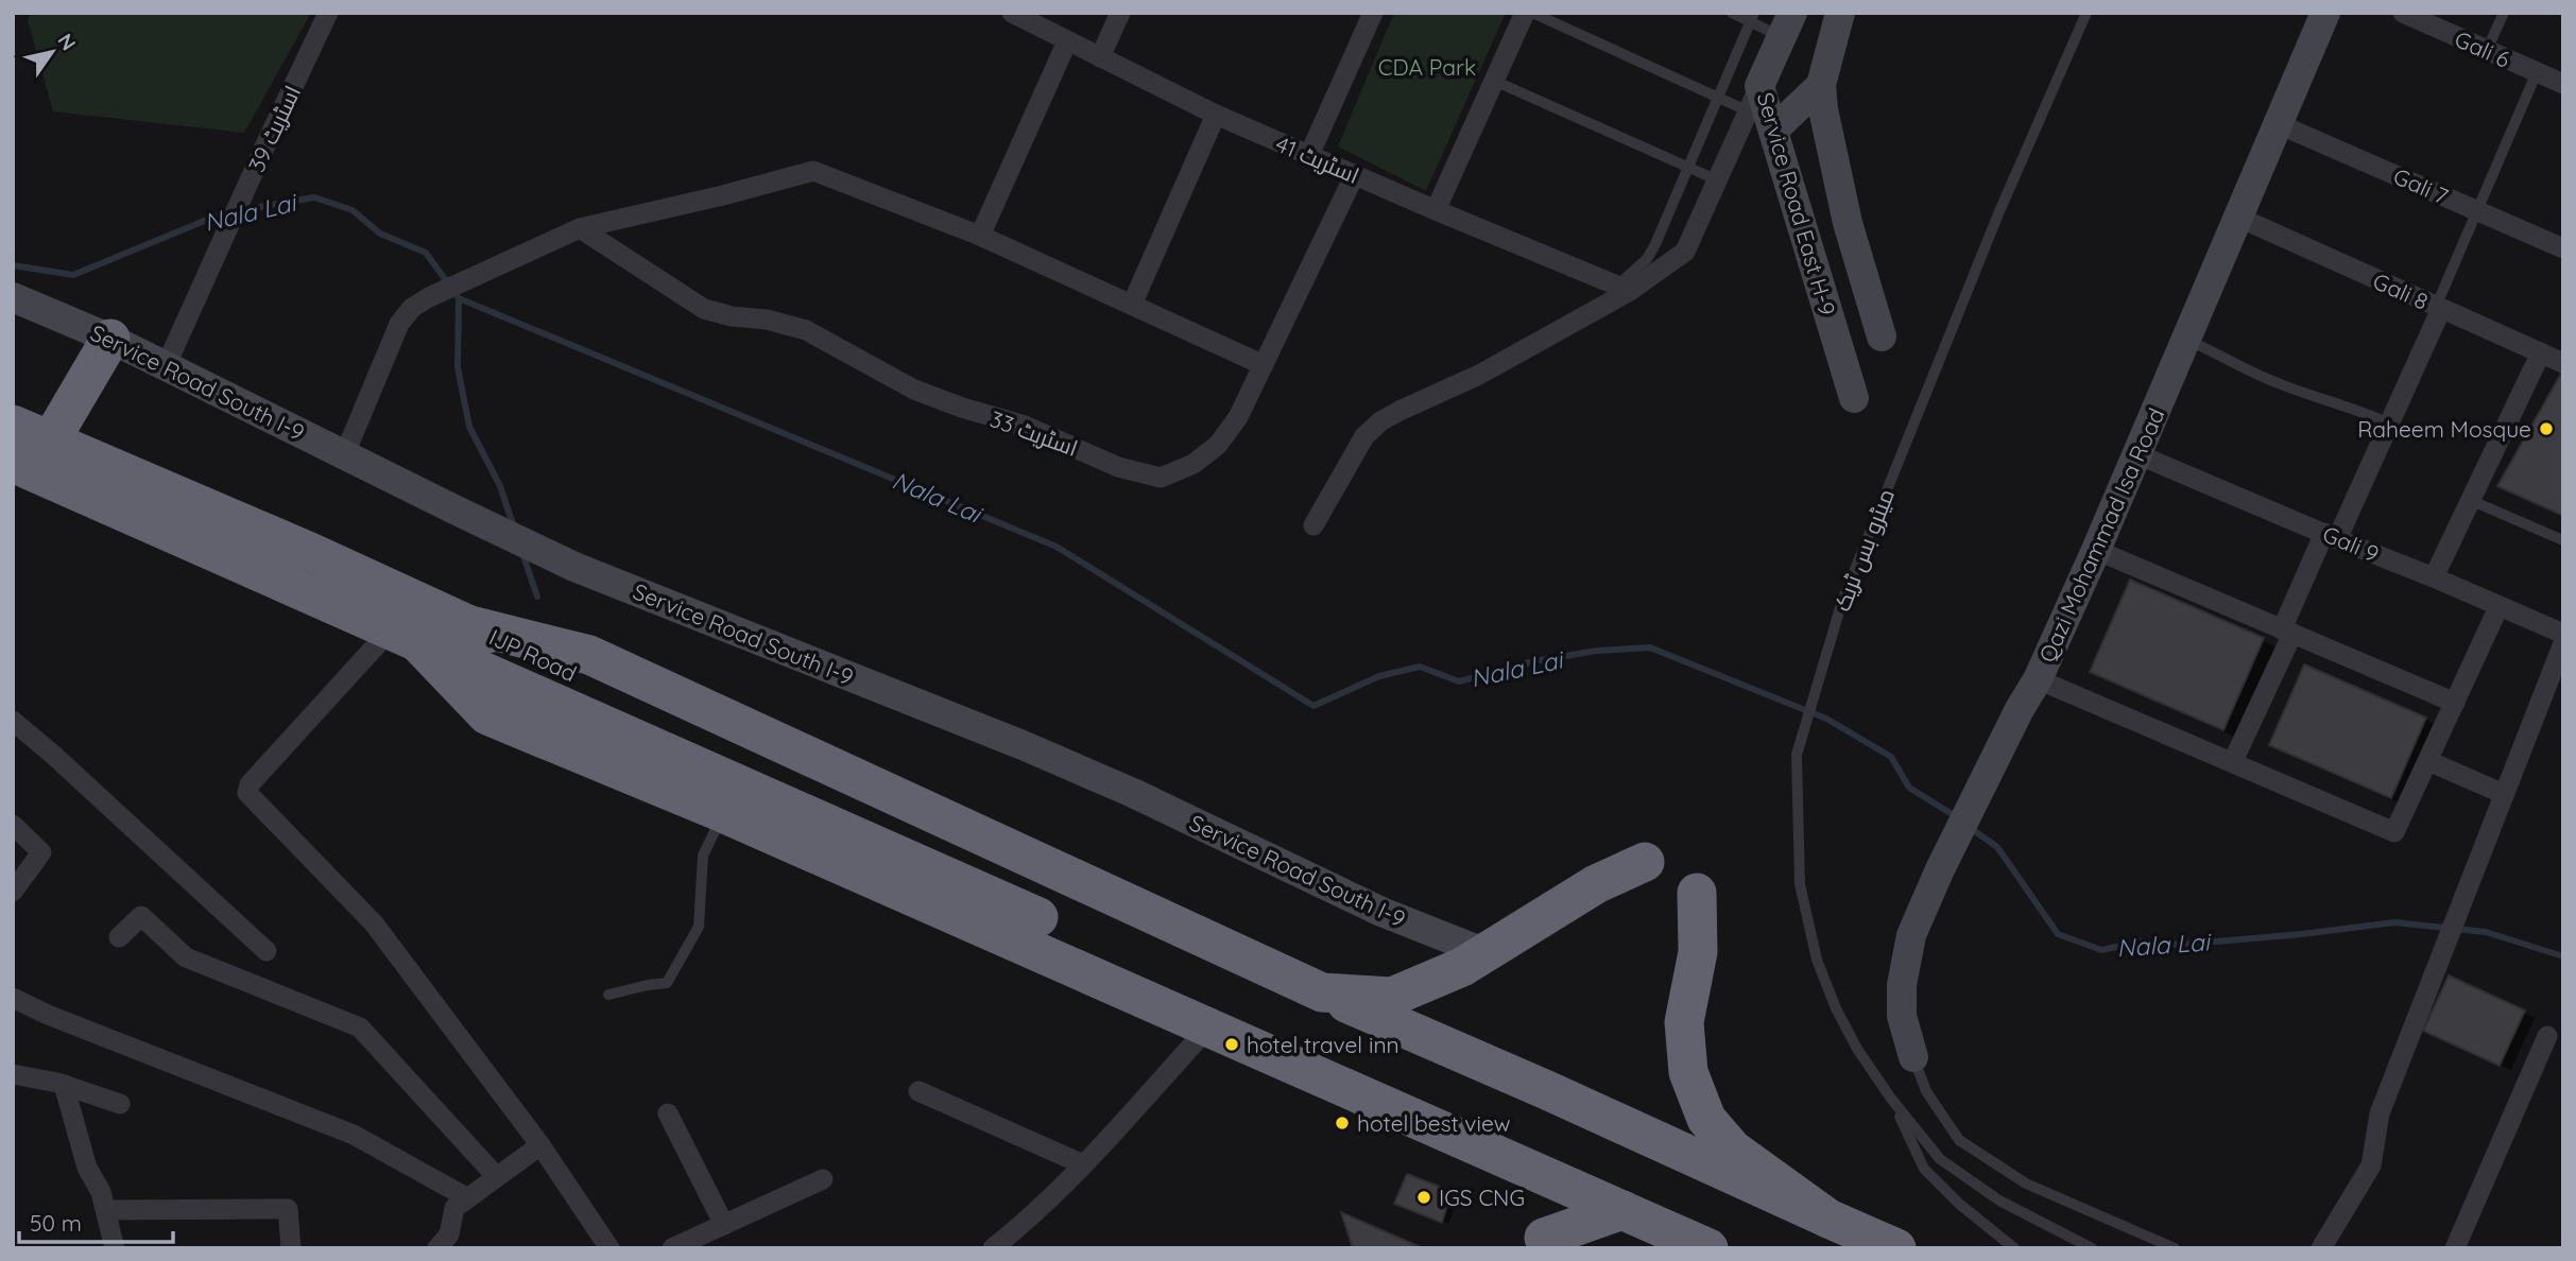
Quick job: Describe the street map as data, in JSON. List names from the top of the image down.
{
  "streets": {
    "highway": ["IJP Road"],
    "street": [
      "Gali 6",
      "اسٹریٹ 39",
      "اسٹریٹ 41",
      "Gali 7",
      "Service Road East H-9",
      "Gali 8",
      "Service Road South I-9",
      "اسٹریٹ 33",
      "Qazi Mohammad Isa Road",
      "Gali 9"
    ],
    "lane": ["میٹرو بس ٹریک"]
  },
  "crossings": [
    ["اسٹریٹ 39", "Service Road South I-9"],
    ["اسٹریٹ 41", "اسٹریٹ 33"],
    ["Gali 7", "Qazi Mohammad Isa Road"],
    ["Gali 8", "Qazi Mohammad Isa Road"],
    ["Qazi Mohammad Isa Road", "Gali 9"]
  ],
  "water": ["Nala Lai"],
  "parks": ["CDA Park"],
  "places": [
    "Raheem Mosque",
    "hotel travel inn",
    "hotel best view",
    "IGS CNG"
  ],
  "scale_bar": "50 m",
  "north": "top right"
}
